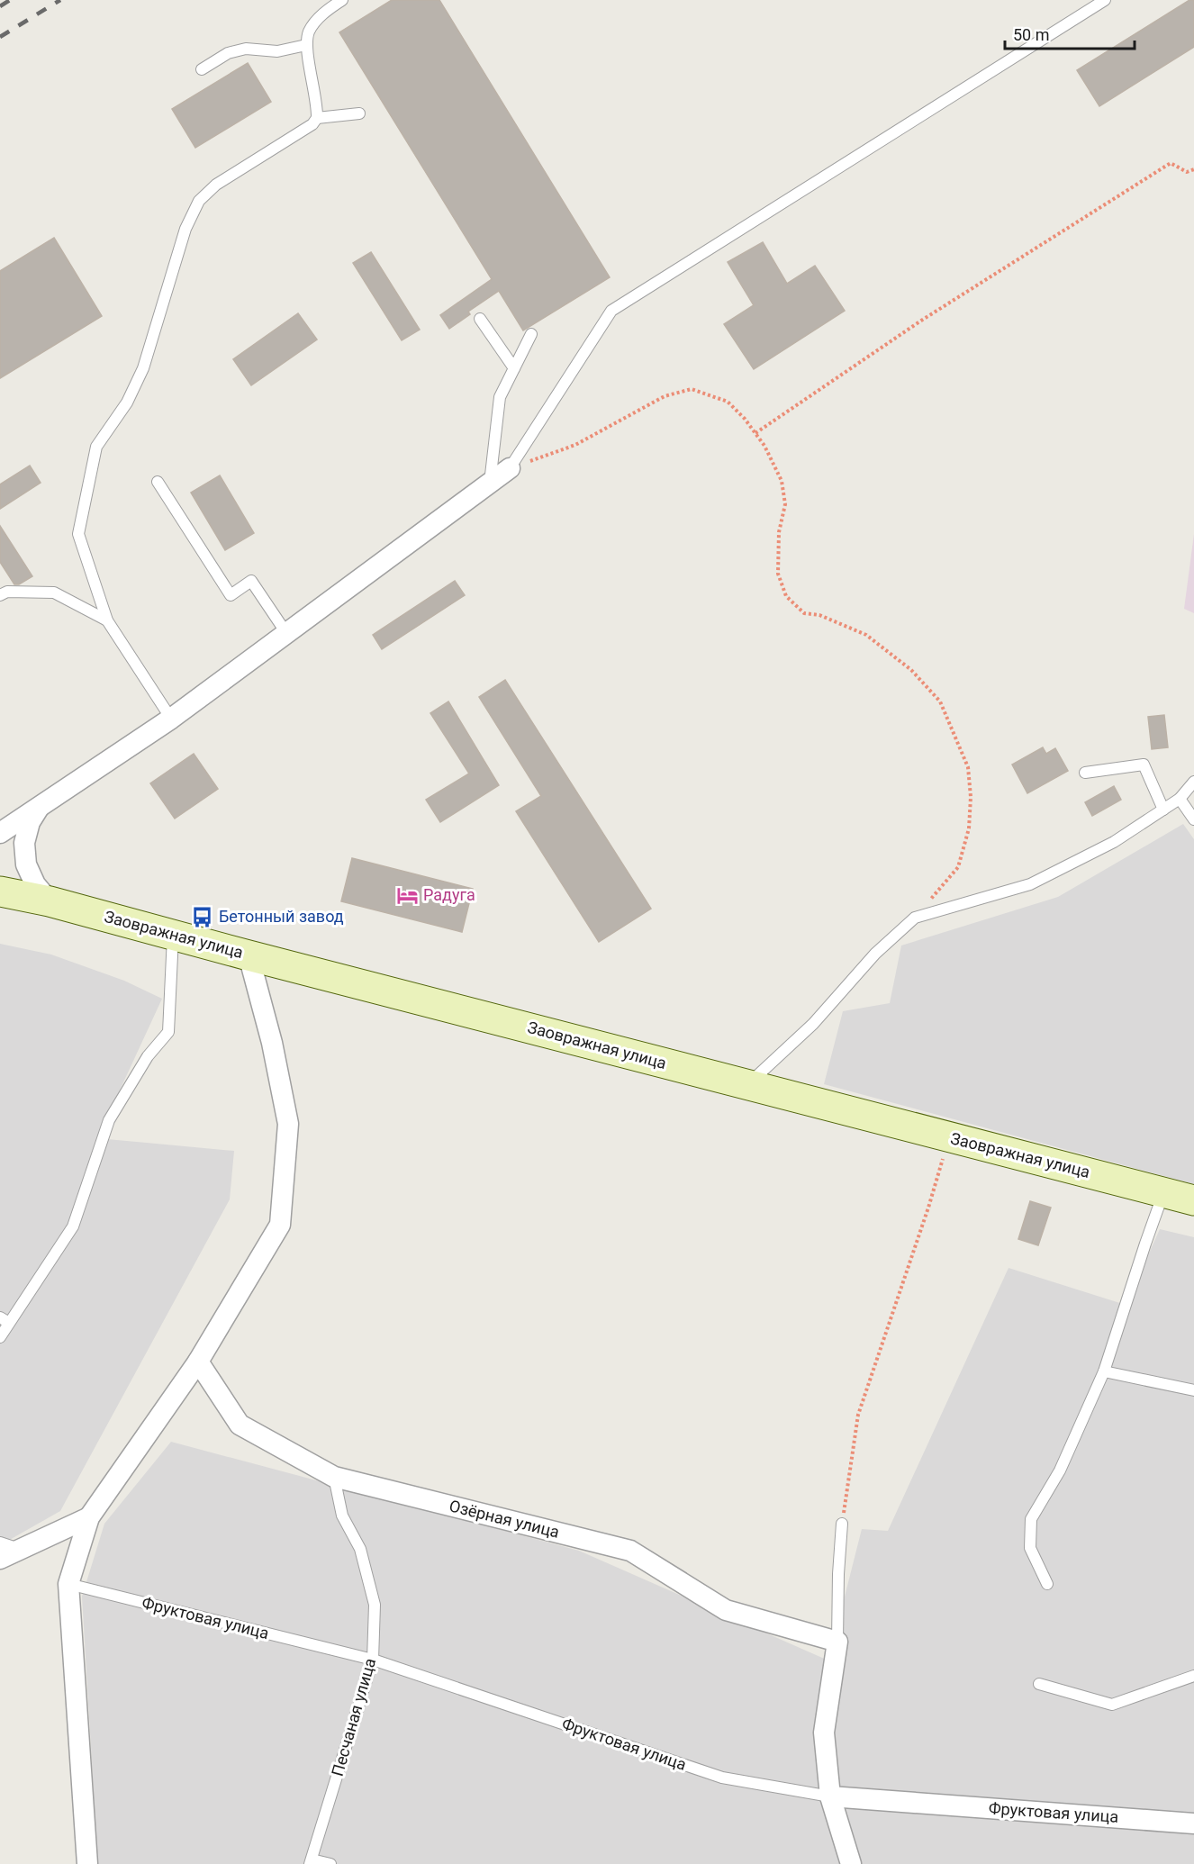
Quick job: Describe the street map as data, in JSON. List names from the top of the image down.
{
  "streets": {
    "street": ["Заовражная улица", "Озёрная улица", "Фруктовая улица"],
    "lane": ["Песчаная улица"]
  },
  "crossings": [
    ["Озёрная улица", "Песчаная улица"],
    ["Фруктовая улица", "Песчаная улица"]
  ],
  "places": {
    "hotel": ["Радуга"],
    "bus stop": ["Бетонный завод"]
  },
  "scale_bar": "50 m"
}
